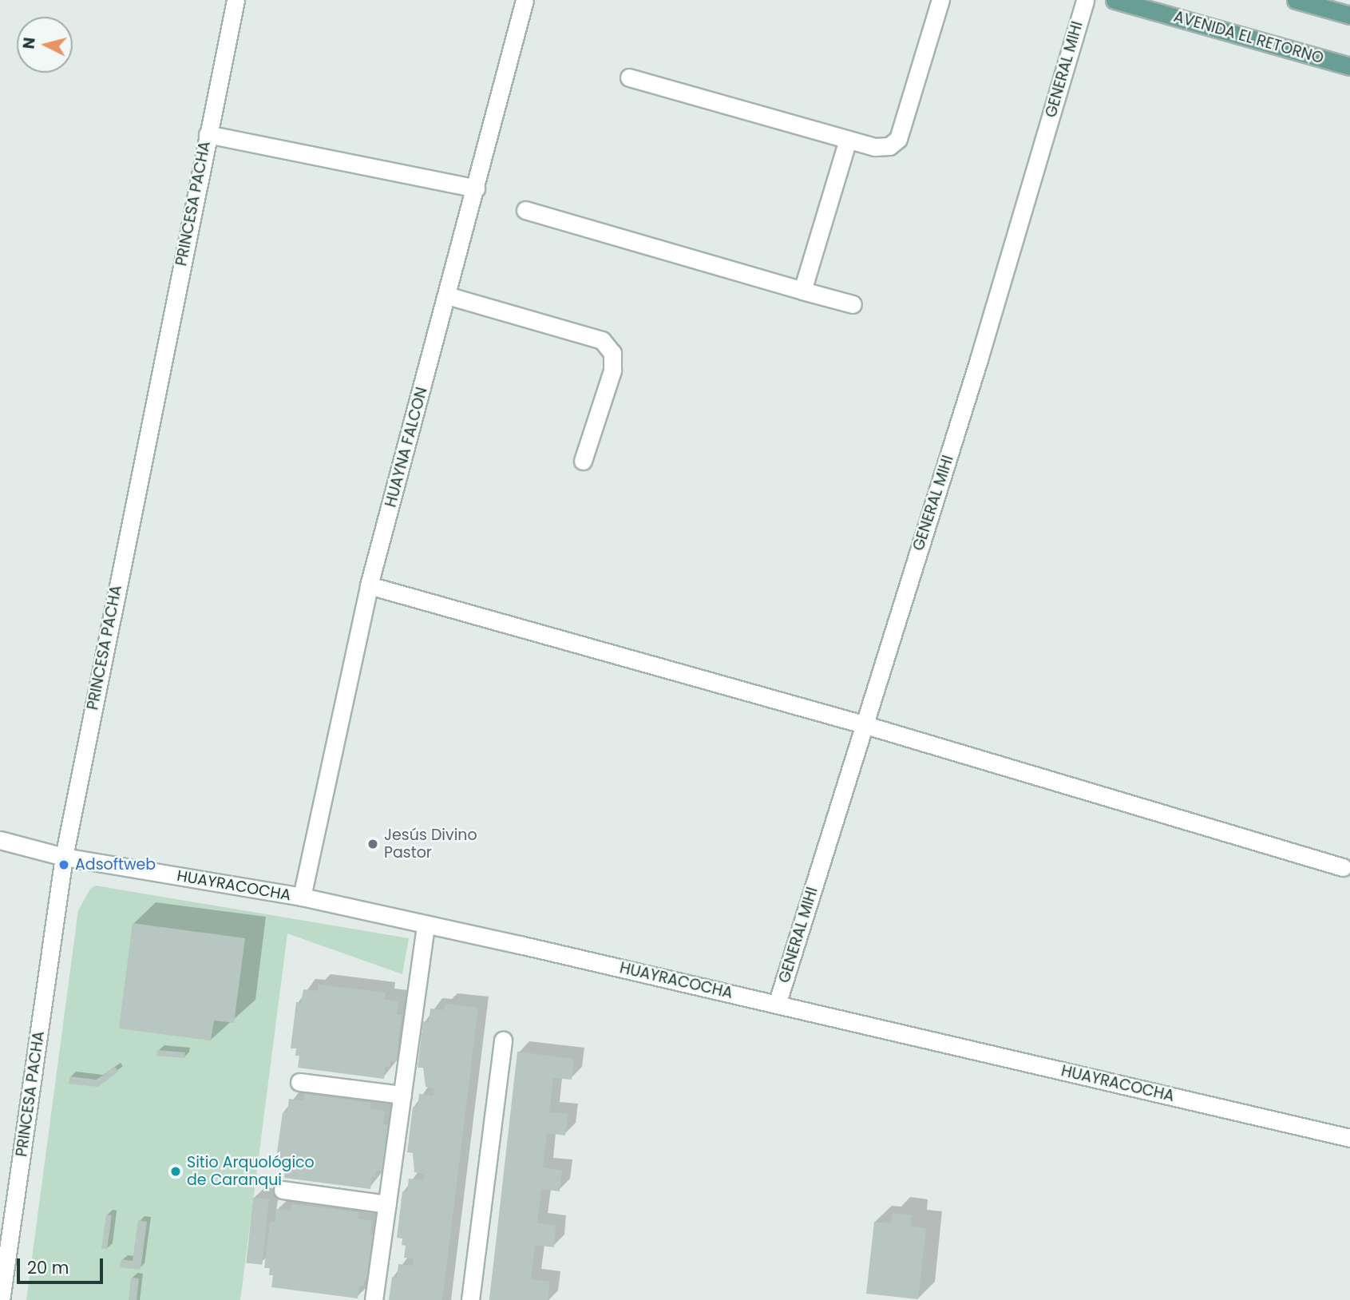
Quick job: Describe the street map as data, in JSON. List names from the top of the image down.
{
  "streets": {
    "main road": ["AVENIDA EL RETORNO"],
    "street": [
      "GENERAL MIHI",
      "PRINCESA PACHA",
      "HUAYNA FALCON",
      "HUAYRACOCHA"
    ]
  },
  "crossings": [
    ["GENERAL MIHI", "HUAYRACOCHA"],
    ["PRINCESA PACHA", "HUAYRACOCHA"],
    ["HUAYNA FALCON", "HUAYRACOCHA"]
  ],
  "places": ["Jesús Divino Pastor", "Adsoftweb", "Sitio Arquológico de Caranqui"],
  "scale_bar": "20 m",
  "north": "left"
}
